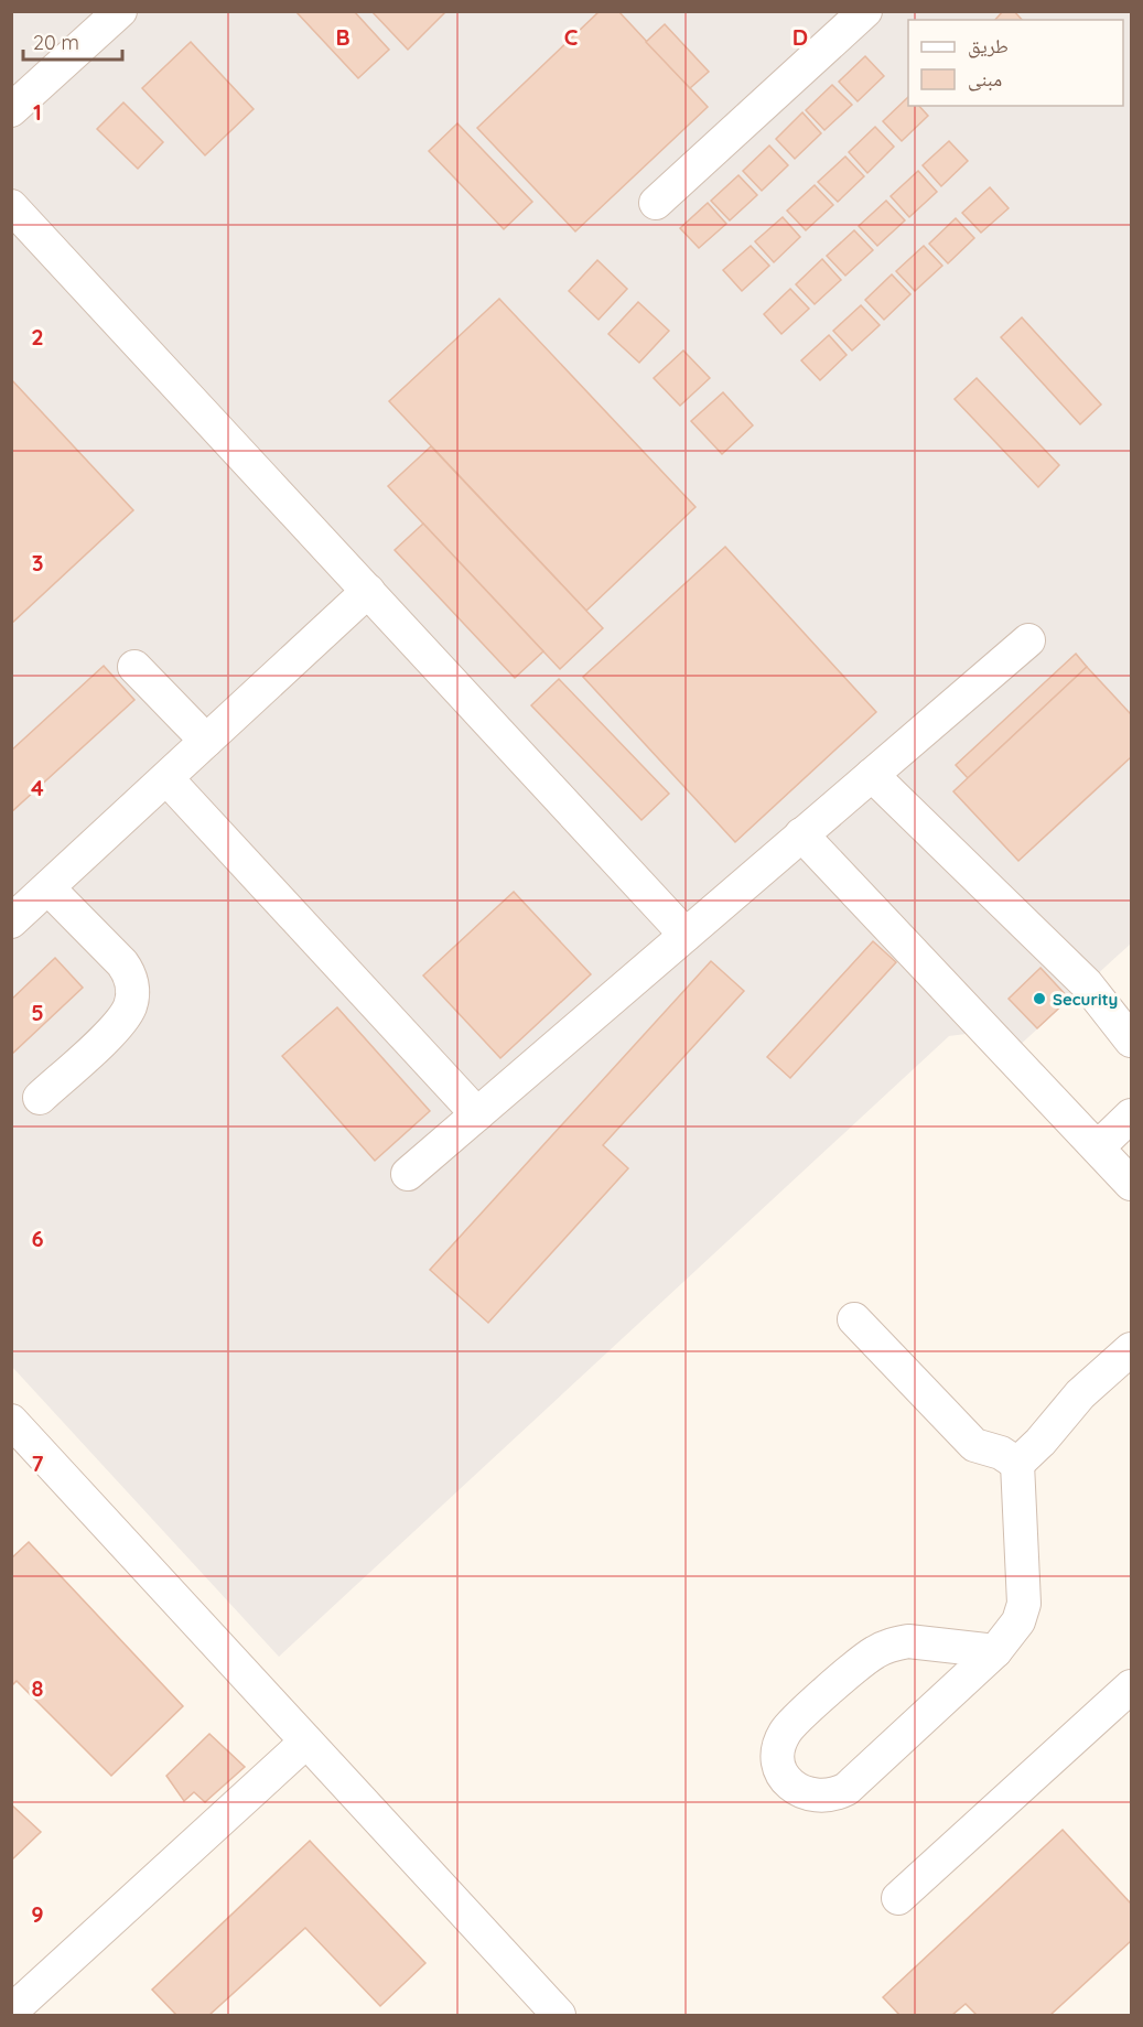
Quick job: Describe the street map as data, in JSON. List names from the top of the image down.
{
  "places": ["Security"],
  "legend": ["طريق", "مبنى"],
  "scale_bar": "20 m",
  "grid": {
    "columns": ["B", "C", "D"],
    "rows": [
      "1",
      "2",
      "3",
      "4",
      "5",
      "6",
      "7",
      "8",
      "9"
    ]
  }
}
